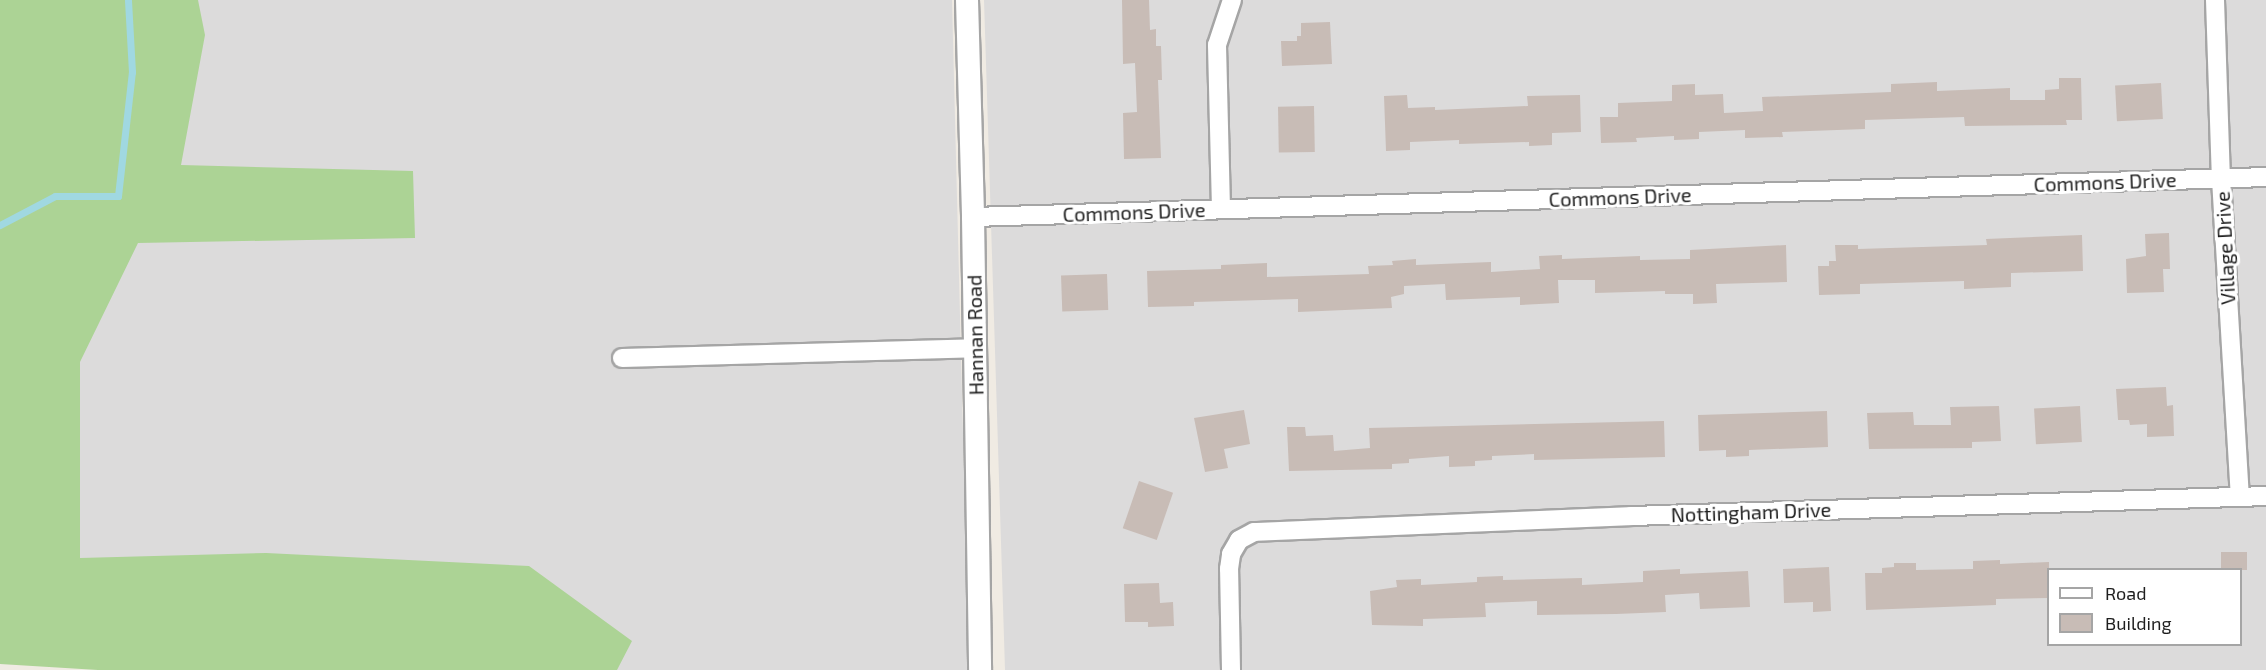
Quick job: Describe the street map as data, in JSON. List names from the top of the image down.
{
  "streets": {
    "street": [
      "Commons Drive",
      "Village Drive",
      "Hannan Road",
      "Nottingham Drive"
    ]
  },
  "crossings": [
    ["Commons Drive", "Village Drive"],
    ["Commons Drive", "Hannan Road"],
    ["Village Drive", "Nottingham Drive"]
  ],
  "legend": ["Road", "Building"]
}
